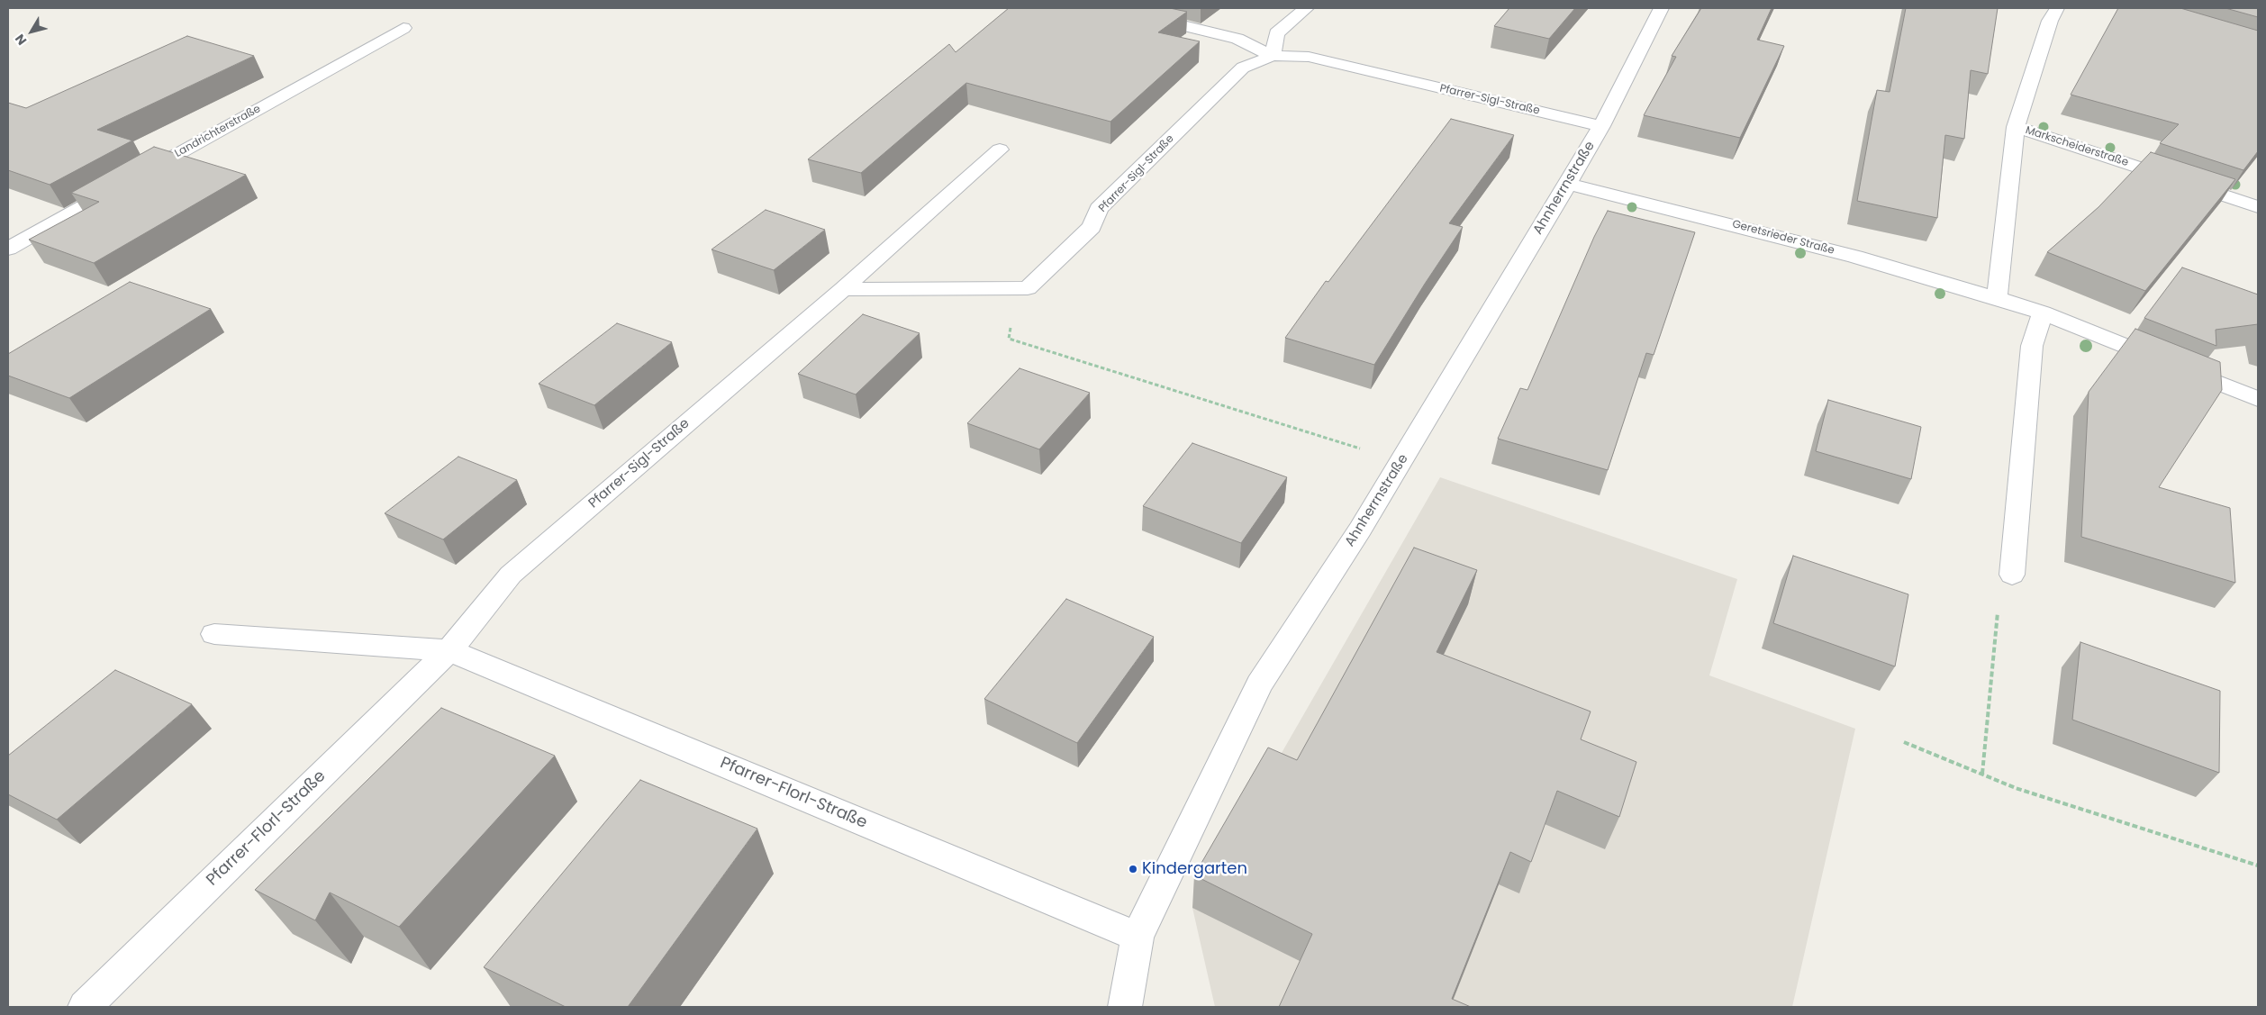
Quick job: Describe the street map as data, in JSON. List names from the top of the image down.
{
  "streets": {
    "street": [
      "Pfarrer-Sigl-Straße",
      "Landrichterstraße",
      "Markscheiderstraße",
      "Ahnherrnstraße",
      "Geretsrieder Straße",
      "Pfarrer-Florl-Straße"
    ]
  },
  "crossings": [
    ["Pfarrer-Sigl-Straße", "Ahnherrnstraße"],
    ["Pfarrer-Sigl-Straße", "Pfarrer-Florl-Straße"],
    ["Ahnherrnstraße", "Geretsrieder Straße"],
    ["Ahnherrnstraße", "Pfarrer-Florl-Straße"]
  ],
  "places": ["Kindergarten"],
  "north": "bottom left"
}
